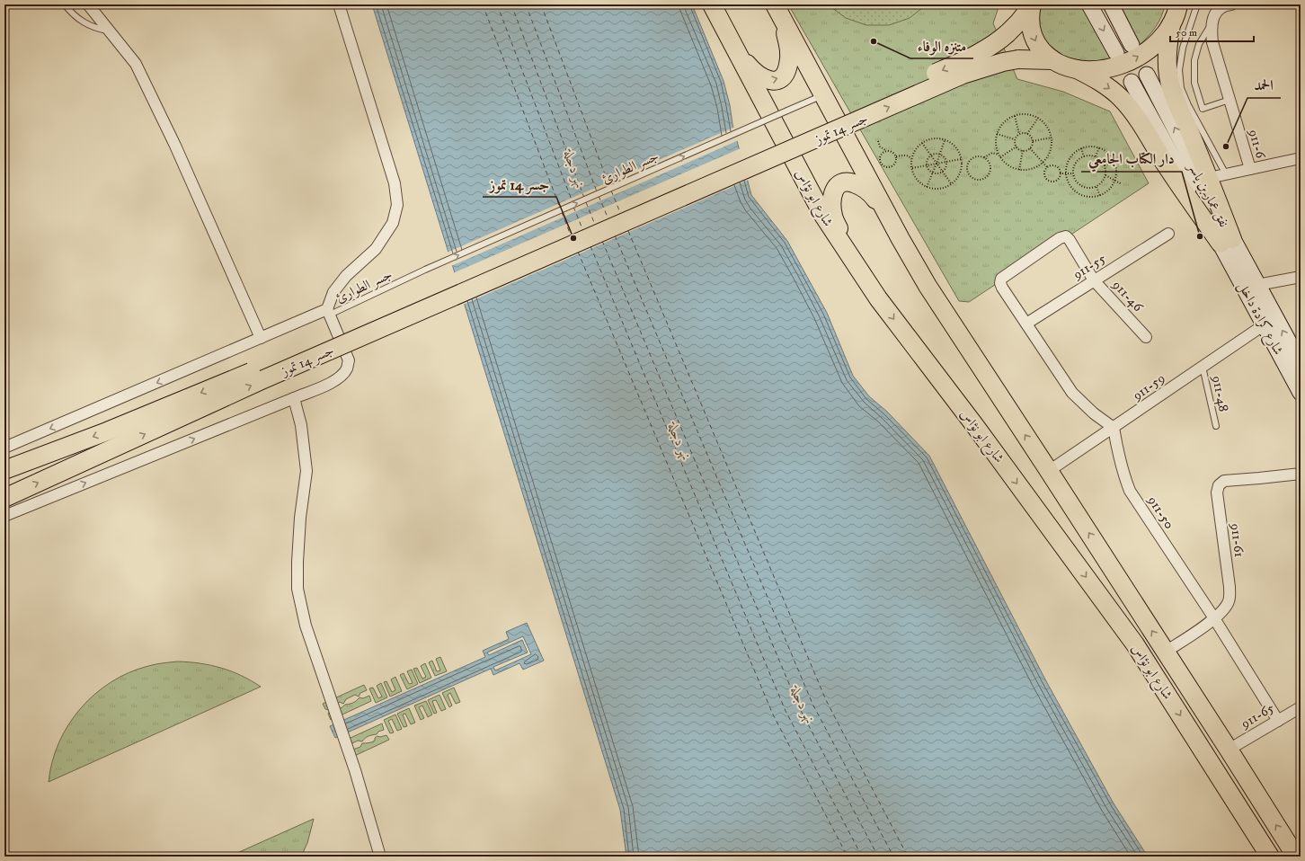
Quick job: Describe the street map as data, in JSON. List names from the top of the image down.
{
  "streets": {
    "main road": [
      "جسر 14 تموز",
      "نفق عمار بن ياسر",
      "شارع ابو نؤاس",
      "شارع كرادة داخل"
    ],
    "street": [
      "911-6",
      "911-55",
      "911-46",
      "911-59",
      "911-50",
      "911-61",
      "911-65"
    ],
    "lane": ["جسر الطوارئ", "911-48"]
  },
  "crossings": [
    ["جسر الطوارئ", "شارع ابو نؤاس"],
    ["نفق عمار بن ياسر", "شارع كرادة داخل"],
    ["شارع ابو نؤاس", "911-59"],
    ["شارع ابو نؤاس", "911-61"],
    ["شارع ابو نؤاس", "911-65"],
    ["911-55", "911-46"],
    ["شارع كرادة داخل", "911-59"],
    ["911-59", "911-48"],
    ["911-59", "911-50"],
    ["911-50", "911-61"],
    ["911-50", "911-65"]
  ],
  "one_way": ["جسر الطوارئ"],
  "water": ["نهر دجلة"],
  "places": [
    "متنزه الوفاء",
    "الحمد",
    "دار الكتاب الجامعي",
    "جسر 14 تموز"
  ],
  "scale_bar": "50 m"
}
